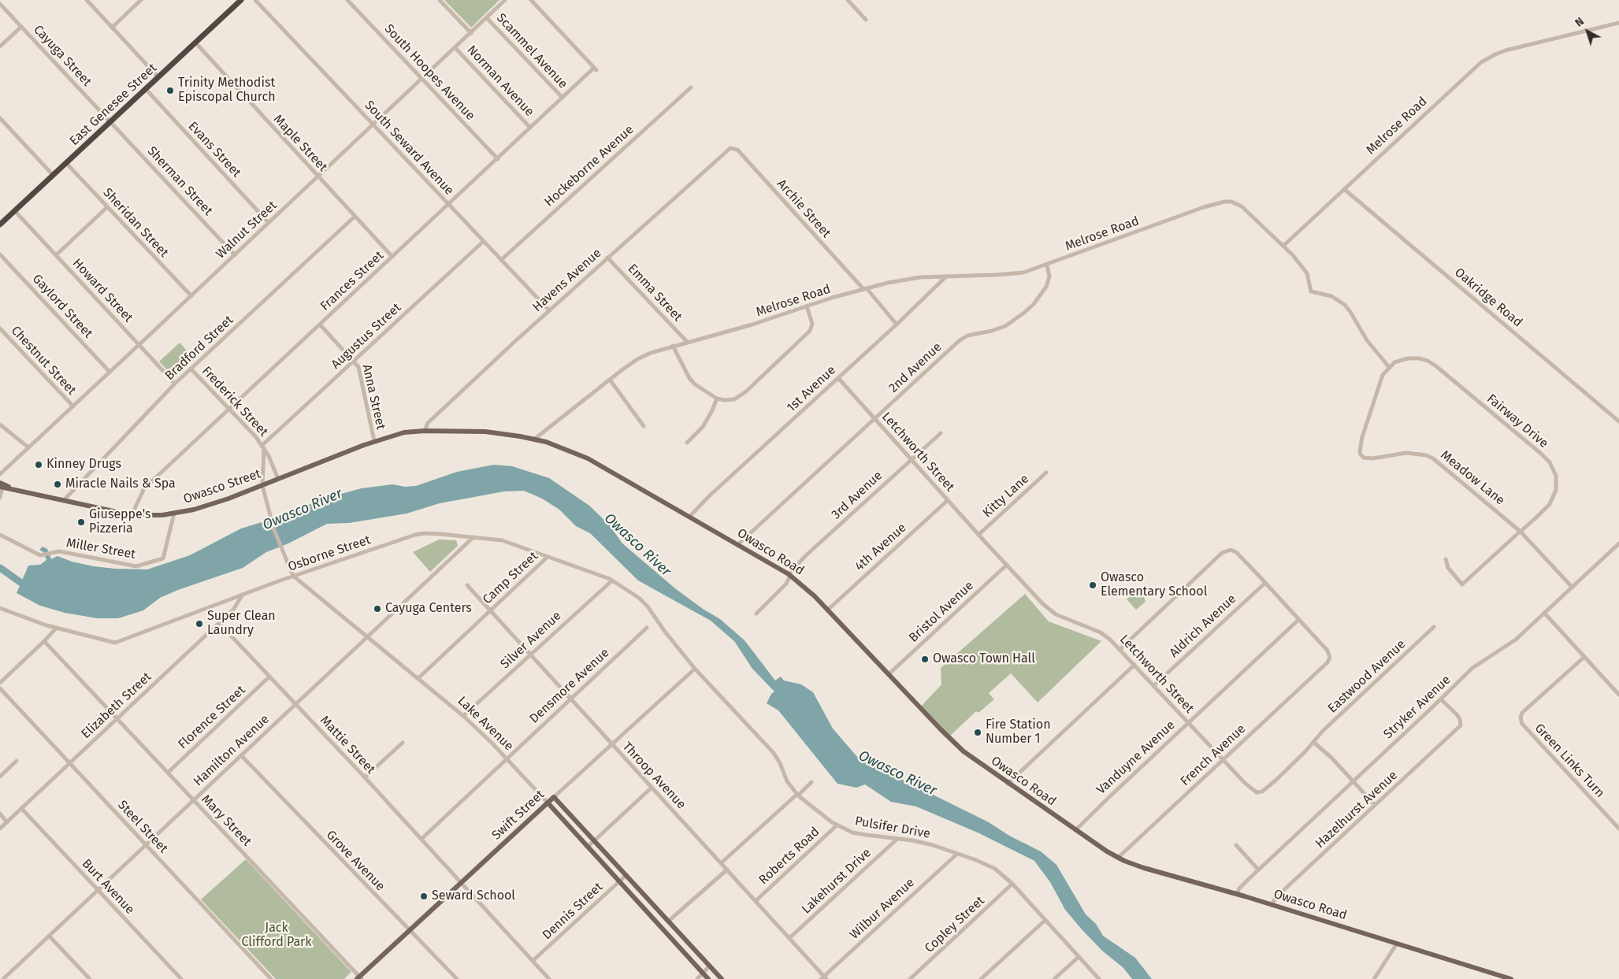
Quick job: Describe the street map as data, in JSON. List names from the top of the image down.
{
  "streets": {
    "highway": ["East Genesee Street"],
    "main road": [
      "Owasco Street",
      "Owasco Road",
      "Lake Avenue",
      "Swift Street"
    ],
    "street": [
      "Scammel Avenue",
      "Cayuga Street",
      "South Hoopes Avenue",
      "Norman Avenue",
      "Melrose Road",
      "Maple Street",
      "South Seward Avenue",
      "Evans Street",
      "Hockeborne Avenue",
      "Sherman Street",
      "Archie Street",
      "Sheridan Street",
      "Walnut Street",
      "Havens Avenue",
      "Frances Street",
      "Howard Street",
      "Emma Street",
      "Oakridge Road",
      "Gaylord Street",
      "Augustus Street",
      "Bradford Street",
      "Chestnut Street",
      "2nd Avenue",
      "1st Avenue",
      "Anna Street",
      "Frederick Street",
      "Fairway Drive",
      "Letchworth Street",
      "Meadow Lane",
      "3rd Avenue",
      "Kitty Lane",
      "4th Avenue",
      "Miller Street",
      "Osborne Street",
      "Camp Street",
      "Bristol Avenue",
      "Aldrich Avenue",
      "Silver Avenue",
      "Eastwood Avenue",
      "Densmore Avenue",
      "Elizabeth Street",
      "Stryker Avenue",
      "Florence Street",
      "Mattie Street",
      "Hamilton Avenue",
      "French Avenue",
      "Vanduyne Avenue",
      "Green Links Turn",
      "Throop Avenue",
      "Hazelhurst Avenue",
      "Mary Street",
      "Steel Street",
      "Pulsifer Drive",
      "Roberts Road",
      "Grove Avenue",
      "Lakehurst Drive",
      "Burt Avenue",
      "Wilbur Avenue",
      "Dennis Street",
      "Copley Street"
    ]
  },
  "crossings": [
    ["Scammel Avenue", "Walnut Street"],
    ["Scammel Avenue", "Frances Street"],
    ["Cayuga Street", "East Genesee Street"],
    ["Cayuga Street", "Sherman Street"],
    ["South Hoopes Avenue", "Walnut Street"],
    ["South Hoopes Avenue", "Frances Street"],
    ["Norman Avenue", "Walnut Street"],
    ["Norman Avenue", "Frances Street"],
    ["East Genesee Street", "Maple Street"],
    ["East Genesee Street", "Evans Street"],
    ["East Genesee Street", "Sherman Street"],
    ["East Genesee Street", "Sheridan Street"],
    ["East Genesee Street", "Howard Street"],
    ["Melrose Road", "Archie Street"],
    ["Melrose Road", "Emma Street"],
    ["Melrose Road", "Oakridge Road"],
    ["Melrose Road", "2nd Avenue"],
    ["Melrose Road", "1st Avenue"],
    ["Melrose Road", "Owasco Street"],
    ["Melrose Road", "Owasco Road"],
    ["Maple Street", "Walnut Street"],
    ["Maple Street", "Frances Street"],
    ["Maple Street", "Bradford Street"],
    ["South Seward Avenue", "Hockeborne Avenue"],
    ["South Seward Avenue", "Walnut Street"],
    ["South Seward Avenue", "Havens Avenue"],
    ["South Seward Avenue", "Frances Street"],
    ["South Seward Avenue", "Augustus Street"],
    ["Evans Street", "Walnut Street"],
    ["Sherman Street", "Walnut Street"],
    ["Archie Street", "Havens Avenue"],
    ["Archie Street", "1st Avenue"],
    ["Sheridan Street", "Walnut Street"],
    ["Walnut Street", "Howard Street"],
    ["Walnut Street", "Gaylord Street"],
    ["Walnut Street", "Chestnut Street"],
    ["Havens Avenue", "Emma Street"],
    ["Havens Avenue", "Owasco Street"],
    ["Frances Street", "Anna Street"],
    ["Frances Street", "Frederick Street"],
    ["Frances Street", "Owasco Street"],
    ["Howard Street", "Bradford Street"],
    ["Augustus Street", "Anna Street"],
    ["Augustus Street", "Frederick Street"],
    ["Bradford Street", "Frederick Street"],
    ["Bradford Street", "Owasco Street"],
    ["2nd Avenue", "Letchworth Street"],
    ["2nd Avenue", "Owasco Road"],
    ["1st Avenue", "Letchworth Street"],
    ["1st Avenue", "Owasco Road"],
    ["Anna Street", "Owasco Street"],
    ["Frederick Street", "Owasco Street"],
    ["Frederick Street", "Lake Avenue"],
    ["Fairway Drive", "Meadow Lane"],
    ["Letchworth Street", "3rd Avenue"],
    ["Letchworth Street", "Kitty Lane"],
    ["Letchworth Street", "4th Avenue"],
    ["Letchworth Street", "Bristol Avenue"],
    ["Letchworth Street", "Aldrich Avenue"],
    ["Letchworth Street", "Eastwood Avenue"],
    ["Letchworth Street", "French Avenue"],
    ["Letchworth Street", "Vanduyne Avenue"],
    ["Meadow Lane", "Stryker Avenue"],
    ["Owasco Street", "Miller Street"],
    ["Owasco Street", "Owasco Road"],
    ["Owasco Street", "Lake Avenue"],
    ["3rd Avenue", "Owasco Road"],
    ["4th Avenue", "Owasco Road"],
    ["Owasco Road", "Bristol Avenue"],
    ["Owasco Road", "Stryker Avenue"],
    ["Owasco Road", "French Avenue"],
    ["Owasco Road", "Vanduyne Avenue"],
    ["Owasco Road", "Hazelhurst Avenue"],
    ["Osborne Street", "Camp Street"],
    ["Osborne Street", "Silver Avenue"],
    ["Osborne Street", "Elizabeth Street"],
    ["Osborne Street", "Lake Avenue"],
    ["Osborne Street", "Hamilton Avenue"],
    ["Osborne Street", "Pulsifer Drive"],
    ["Camp Street", "Lake Avenue"],
    ["Camp Street", "Throop Avenue"],
    ["Silver Avenue", "Lake Avenue"],
    ["Silver Avenue", "Throop Avenue"],
    ["Densmore Avenue", "Lake Avenue"],
    ["Densmore Avenue", "Mattie Street"],
    ["Densmore Avenue", "Throop Avenue"],
    ["Elizabeth Street", "Mattie Street"],
    ["Elizabeth Street", "Mary Street"],
    ["Elizabeth Street", "Steel Street"],
    ["Elizabeth Street", "Burt Avenue"],
    ["Stryker Avenue", "Hazelhurst Avenue"],
    ["Florence Street", "Mattie Street"],
    ["Florence Street", "Mary Street"],
    ["Lake Avenue", "Hamilton Avenue"],
    ["Lake Avenue", "Swift Street"],
    ["Lake Avenue", "Dennis Street"],
    ["Mattie Street", "Hamilton Avenue"],
    ["Mattie Street", "Swift Street"],
    ["Mattie Street", "Dennis Street"],
    ["Hamilton Avenue", "Mary Street"],
    ["Hamilton Avenue", "Steel Street"],
    ["Hamilton Avenue", "Grove Avenue"],
    ["Hamilton Avenue", "Burt Avenue"],
    ["French Avenue", "Vanduyne Avenue"],
    ["Throop Avenue", "Swift Street"],
    ["Throop Avenue", "Roberts Road"],
    ["Throop Avenue", "Lakehurst Drive"],
    ["Throop Avenue", "Wilbur Avenue"],
    ["Swift Street", "Mary Street"],
    ["Swift Street", "Pulsifer Drive"],
    ["Swift Street", "Grove Avenue"],
    ["Pulsifer Drive", "Roberts Road"],
    ["Pulsifer Drive", "Lakehurst Drive"],
    ["Pulsifer Drive", "Wilbur Avenue"],
    ["Pulsifer Drive", "Copley Street"]
  ],
  "water": ["Owasco River"],
  "parks": ["Jack Clifford Park"],
  "places": [
    "Trinity Methodist Episcopal Church",
    "Kinney Drugs",
    "Miracle Nails & Spa",
    "Giuseppe's Pizzeria",
    "Owasco Elementary School",
    "Cayuga Centers",
    "Super Clean Laundry",
    "Owasco Town Hall",
    "Fire Station Number 1",
    "Seward School"
  ],
  "north": "top left"
}
